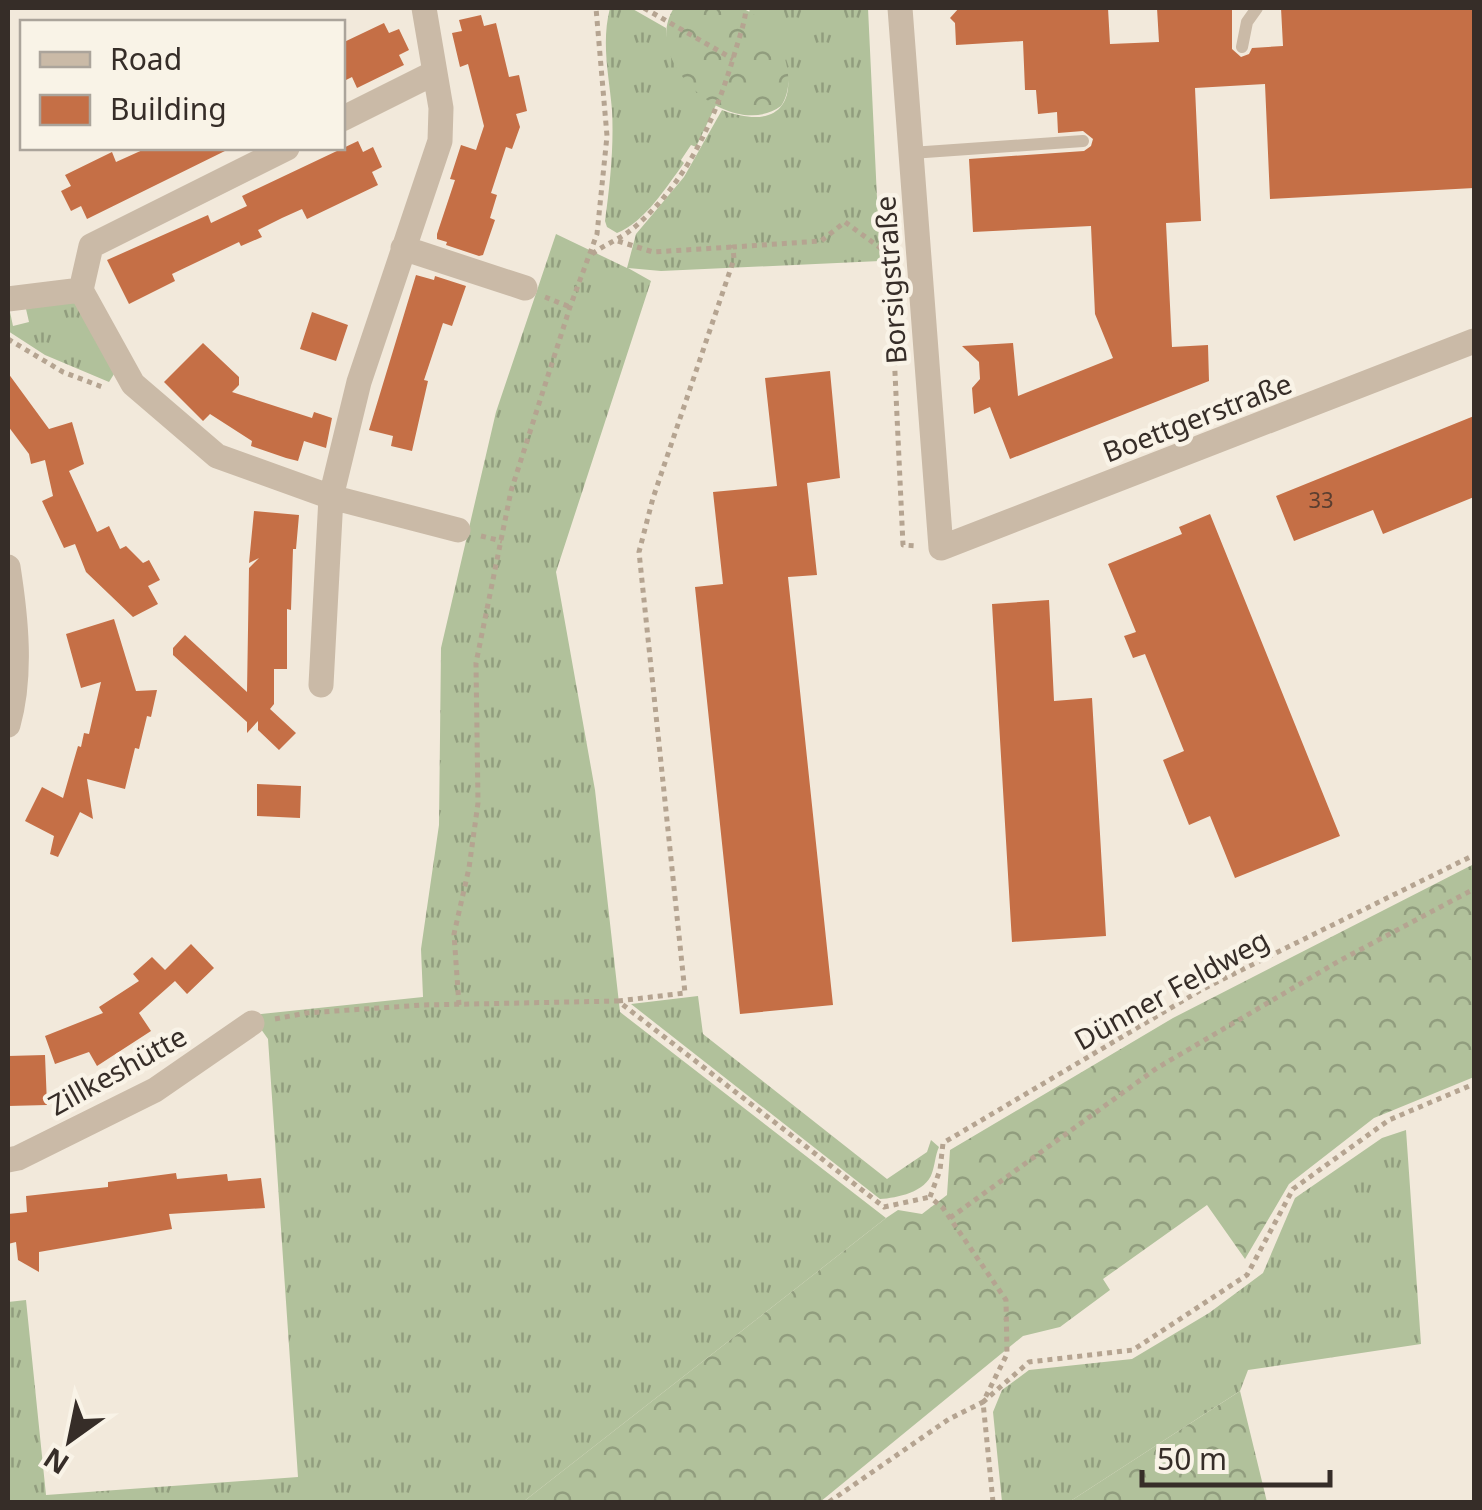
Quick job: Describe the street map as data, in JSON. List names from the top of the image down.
{
  "streets": {
    "street": ["Borsigstraße", "Boettgerstraße", "Zillkeshütte"],
    "path": ["Dünner Feldweg"]
  },
  "crossings": [
    ["Borsigstraße", "Boettgerstraße"]
  ],
  "house_numbers": ["33"],
  "legend": ["Road", "Building"],
  "scale_bar": "50 m",
  "north": "bottom left"
}
